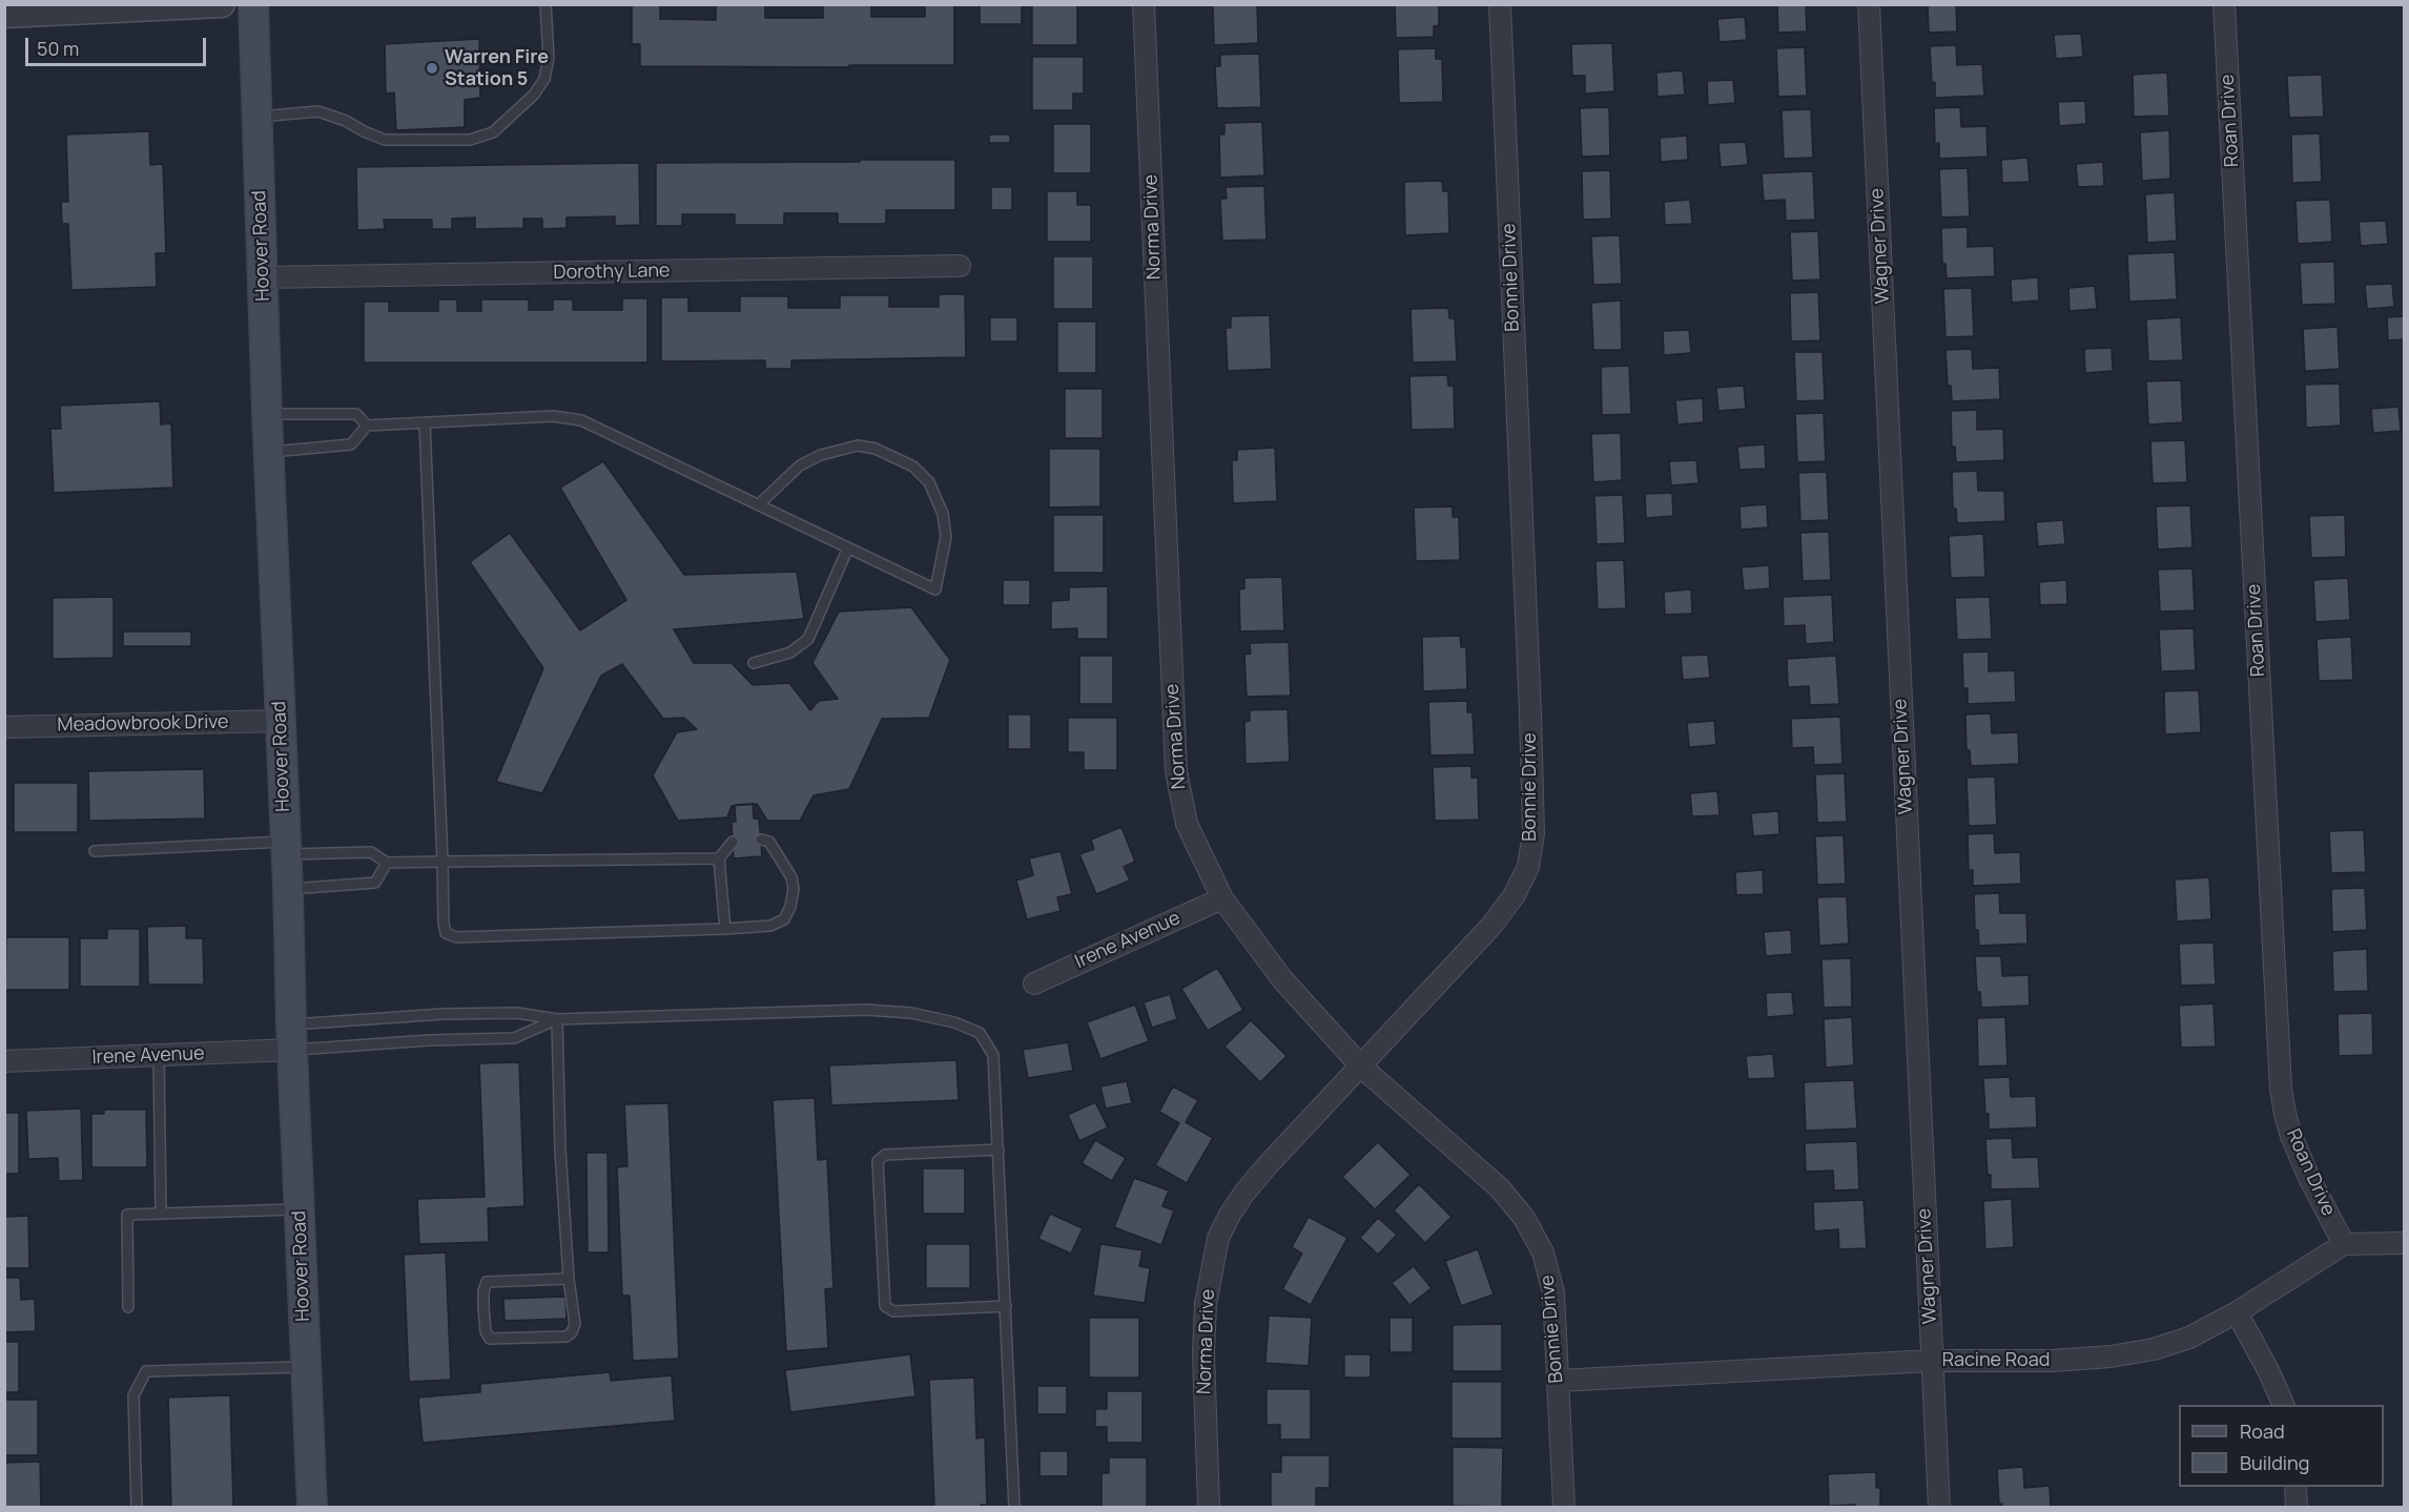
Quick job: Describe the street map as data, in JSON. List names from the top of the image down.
{
  "streets": {
    "main road": ["Hoover Road"],
    "street": [
      "Roan Drive",
      "Norma Drive",
      "Wagner Drive",
      "Dorothy Lane",
      "Bonnie Drive",
      "Meadowbrook Drive",
      "Irene Avenue",
      "Racine Road"
    ]
  },
  "crossings": [
    ["Roan Drive", "Racine Road"],
    ["Norma Drive", "Bonnie Drive"],
    ["Norma Drive", "Irene Avenue"],
    ["Hoover Road", "Dorothy Lane"],
    ["Hoover Road", "Meadowbrook Drive"],
    ["Hoover Road", "Irene Avenue"],
    ["Wagner Drive", "Racine Road"],
    ["Bonnie Drive", "Racine Road"]
  ],
  "places": ["Warren Fire Station 5"],
  "legend": ["Road", "Building"],
  "scale_bar": "50 m"
}
